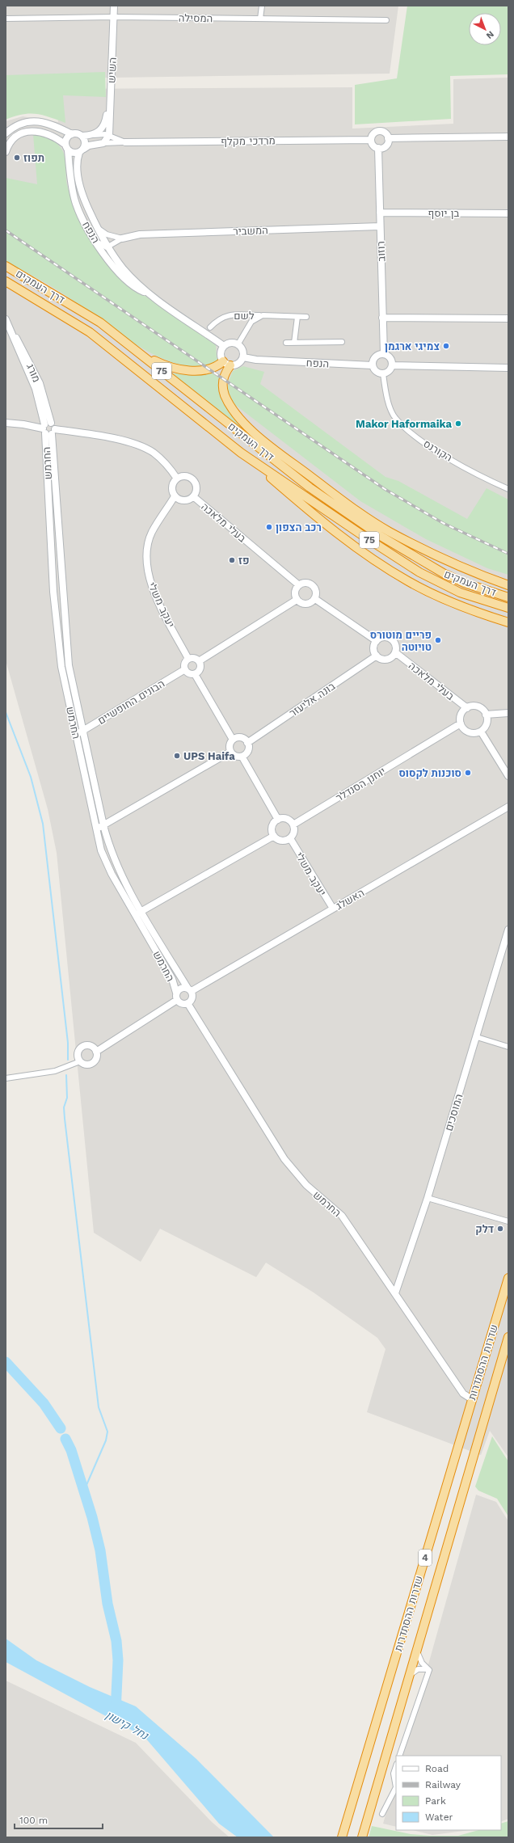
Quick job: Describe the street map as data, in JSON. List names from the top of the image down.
{
  "streets": {
    "highway": [
      "דרך העמקים",
      "75",
      "שדרות ההסתדרות",
      "4"
    ],
    "street": [
      "המסילה",
      "השיש",
      "מרדכי מקלף",
      "בן יוסף",
      "המשביר",
      "הנפח",
      "רוזוב",
      "לשם",
      "מורג",
      "הקורנס",
      "החרמש",
      "בעלי מלאכה",
      "יעקב משלי",
      "בונה אליעזר",
      "הבונים החופשיים",
      "יוחנן הסנדלר",
      "האשלג",
      "המוסכים"
    ]
  },
  "crossings": [
    ["המסילה", "השיש"],
    ["השיש", "מרדכי מקלף"],
    ["מרדכי מקלף", "הנפח"],
    ["מרדכי מקלף", "רוזוב"],
    ["בן יוסף", "רוזוב"],
    ["המשביר", "הנפח"],
    ["המשביר", "רוזוב"],
    ["הנפח", "רוזוב"],
    ["הנפח", "לשם"],
    ["הנפח", "הקורנס"],
    ["רוזוב", "הקורנס"],
    ["מורג", "החרמש"],
    ["החרמש", "הבונים החופשיים"],
    ["החרמש", "האשלג"],
    ["החרמש", "המוסכים"],
    ["החרמש", "שדרות ההסתדרות"],
    ["בעלי מלאכה", "יעקב משלי"],
    ["בעלי מלאכה", "בונה אליעזר"],
    ["בעלי מלאכה", "יוחנן הסנדלר"],
    ["יעקב משלי", "הבונים החופשיים"],
    ["יעקב משלי", "יוחנן הסנדלר"],
    ["יעקב משלי", "האשלג"]
  ],
  "water": ["נחל קישון"],
  "places": [
    "תפוז",
    "צמיגי ארגמן",
    "Makor Haformaika",
    "רכב הצפון",
    "פז",
    "פריים מוטורס טויוטה",
    "UPS Haifa",
    "סוכנות לקסוס",
    "דלק"
  ],
  "legend": [
    "Road",
    "Railway",
    "Park",
    "Water"
  ],
  "scale_bar": "100 m",
  "north": "bottom right"
}
